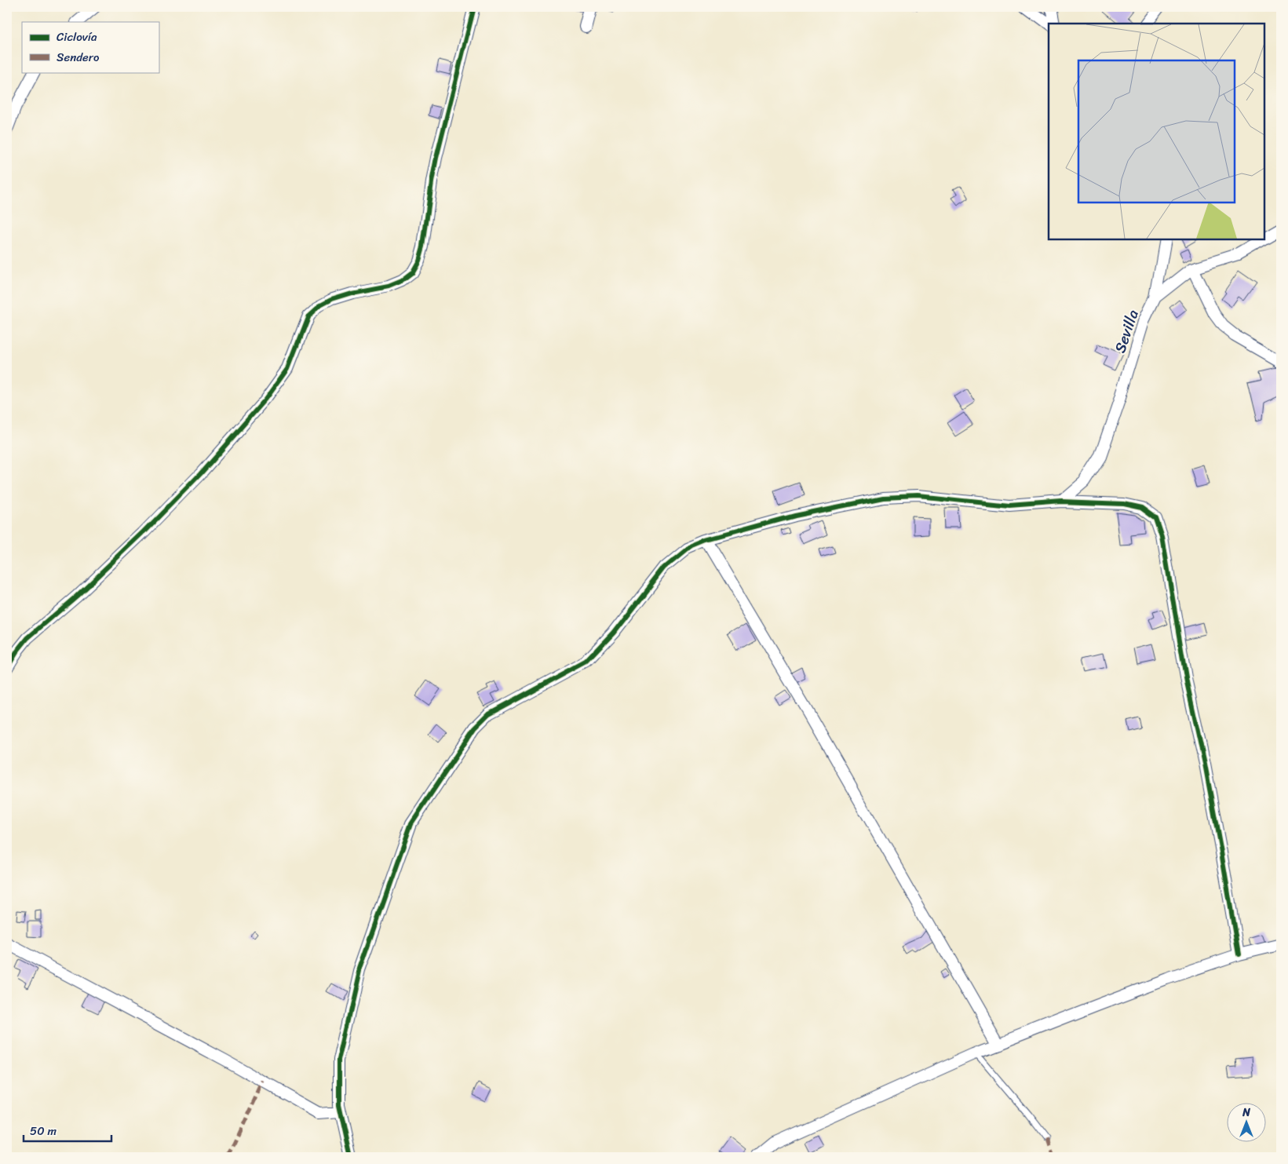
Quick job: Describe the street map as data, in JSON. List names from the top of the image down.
{
  "streets": {
    "street": ["Sevilla"]
  },
  "legend": ["Ciclovía", "Sendero"],
  "scale_bar": "50 m",
  "north": "top"
}
